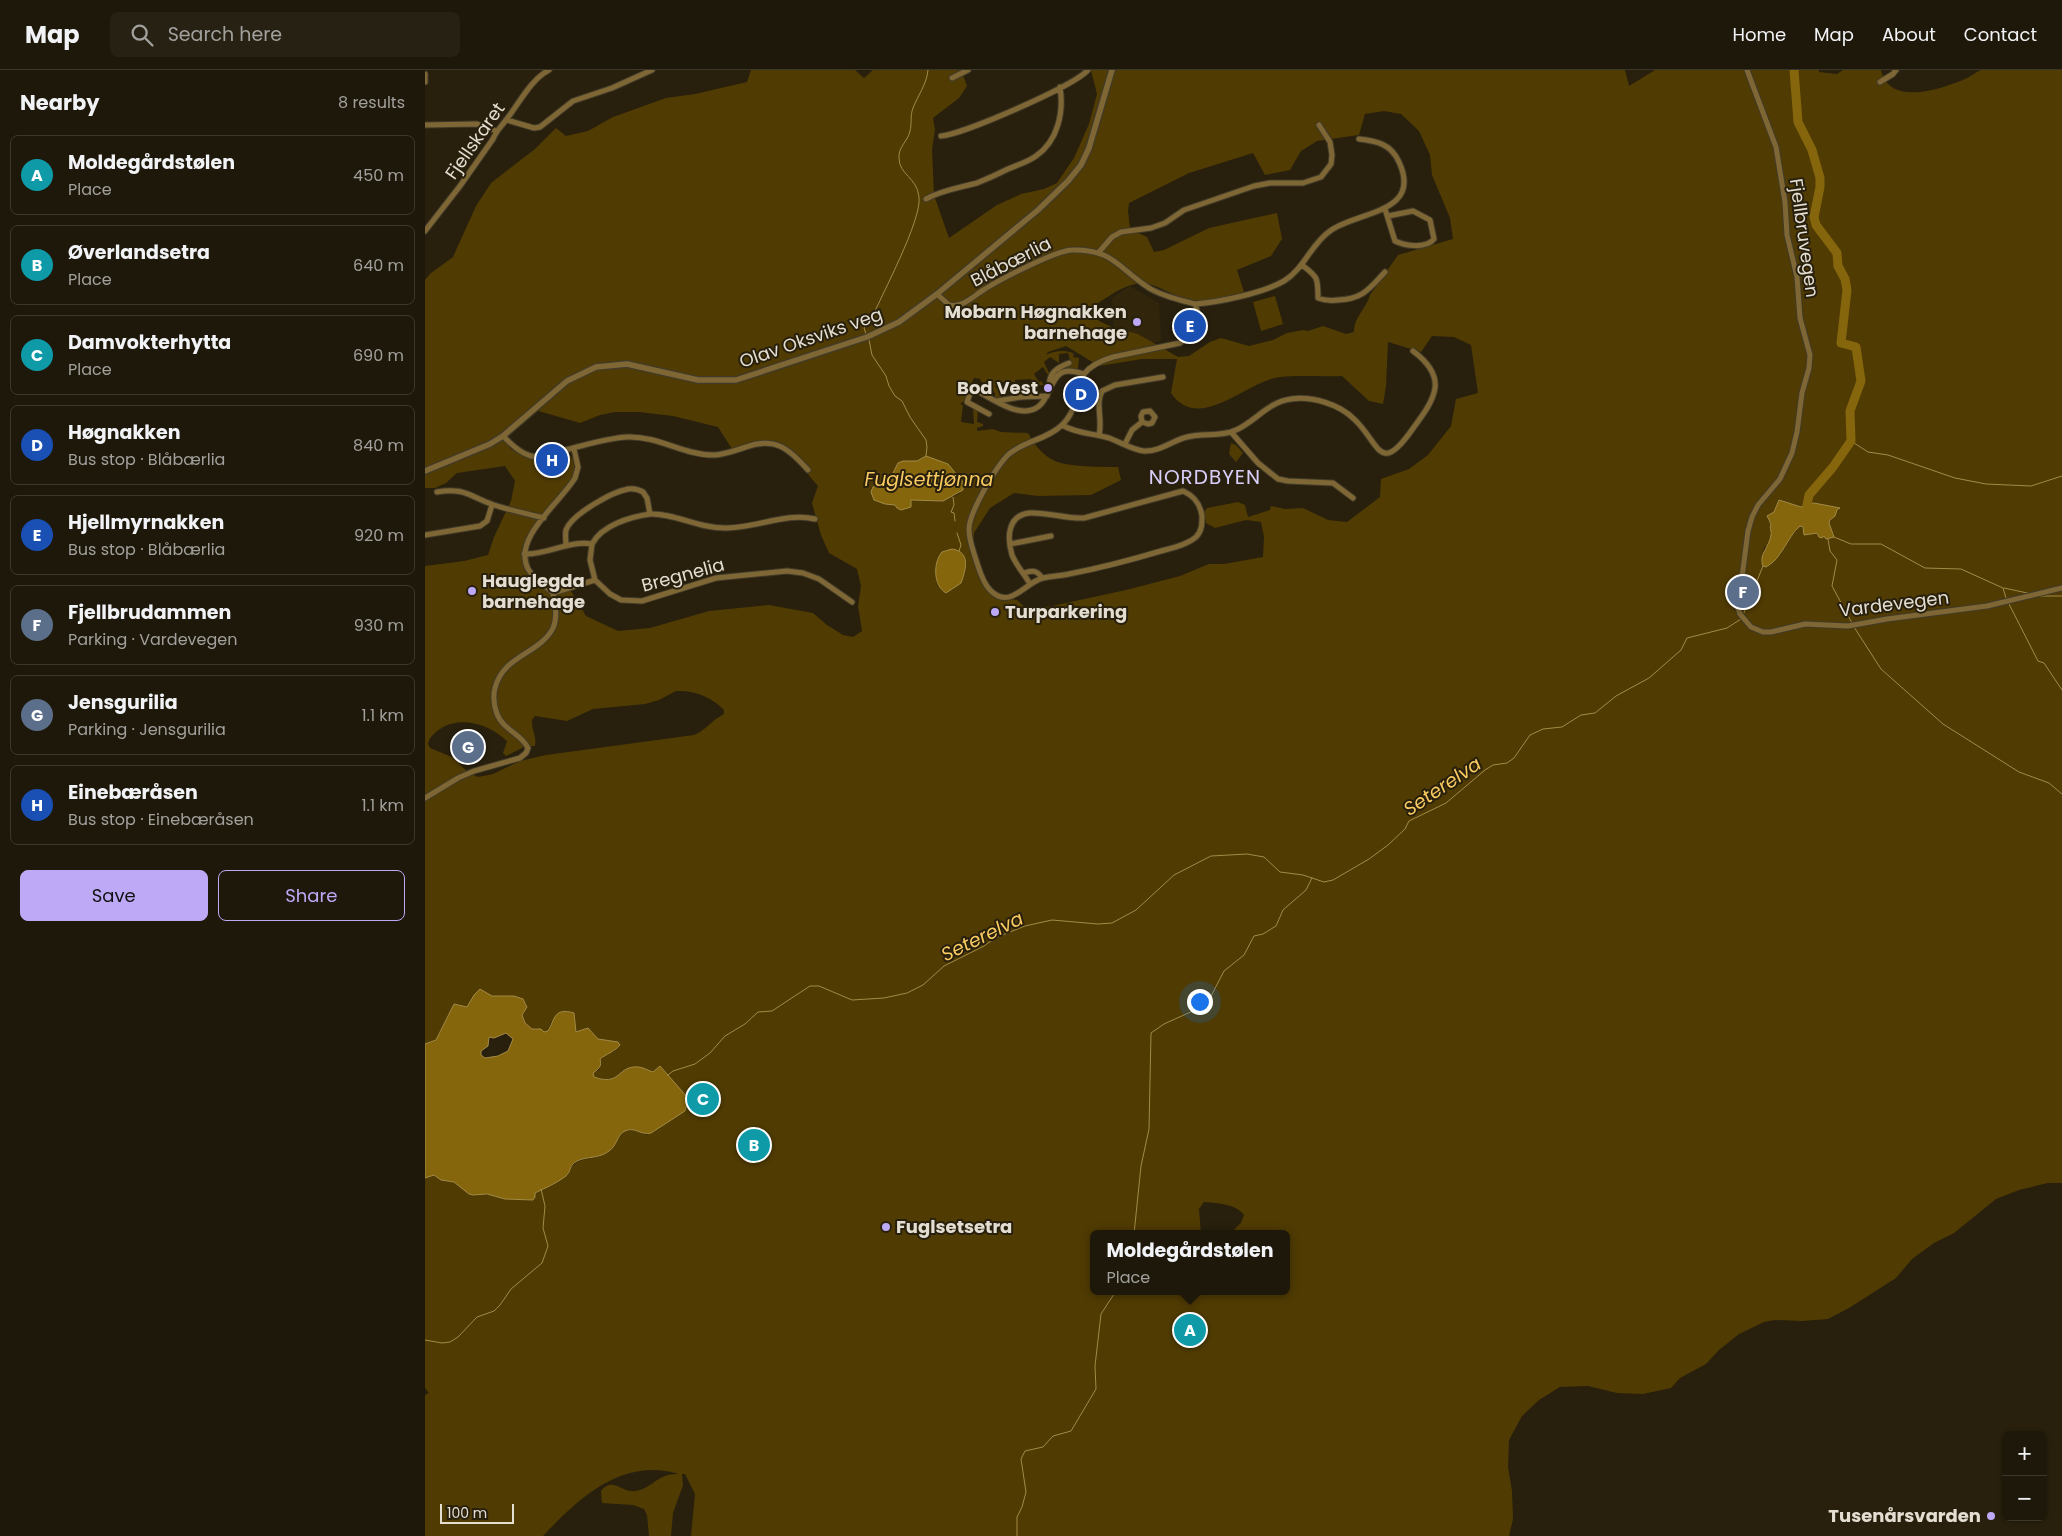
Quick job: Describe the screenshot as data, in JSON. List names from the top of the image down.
{
  "streets": {
    "street": [
      "Fjellskaret",
      "Fjellbruvegen",
      "Blåbærlia",
      "Olav Oksviks veg",
      "Bregnelia",
      "Vardevegen"
    ]
  },
  "crossings": [
    ["Fjellbruvegen", "Vardevegen"],
    ["Blåbærlia", "Olav Oksviks veg"]
  ],
  "districts": ["NORDBYEN"],
  "water": ["Fuglsettjønna", "Seterelva"],
  "places": [
    "Mobarn Høgnakken barnehage",
    "Bod Vest",
    "Hauglegda barnehage",
    "Turparkering",
    "Fuglsetsetra",
    "Tusenårsvarden"
  ],
  "scale_bar": "100 m",
  "page": {
    "header": "Map",
    "search": "Search here",
    "nav": [
      "Home",
      "Map",
      "About",
      "Contact"
    ],
    "heading": ["Nearby", "8 results"],
    "list": [
      {
        "mark": "A",
        "name": "Moldegårdstølen",
        "note": "Place",
        "value": "450 m"
      },
      {
        "mark": "B",
        "name": "Øverlandsetra",
        "note": "Place",
        "value": "640 m"
      },
      {
        "mark": "C",
        "name": "Damvokterhytta",
        "note": "Place",
        "value": "690 m"
      },
      {
        "mark": "D",
        "name": "Høgnakken",
        "note": "Bus stop · Blåbærlia",
        "value": "840 m"
      },
      {
        "mark": "E",
        "name": "Hjellmyrnakken",
        "note": "Bus stop · Blåbærlia",
        "value": "920 m"
      },
      {
        "mark": "F",
        "name": "Fjellbrudammen",
        "note": "Parking · Vardevegen",
        "value": "930 m"
      },
      {
        "mark": "G",
        "name": "Jensgurilia",
        "note": "Parking · Jensgurilia",
        "value": "1.1 km"
      },
      {
        "mark": "H",
        "name": "Einebæråsen",
        "note": "Bus stop · Einebæråsen",
        "value": "1.1 km"
      }
    ],
    "pins": [
      "E",
      "D",
      "H",
      "F",
      "G",
      "C",
      "B",
      "A"
    ],
    "buttons": ["Save", "Share"],
    "popup": ["Moldegårdstølen", "Place"],
    "map_buttons": ["+", "−"],
    "scale": "100 m"
  }
}
